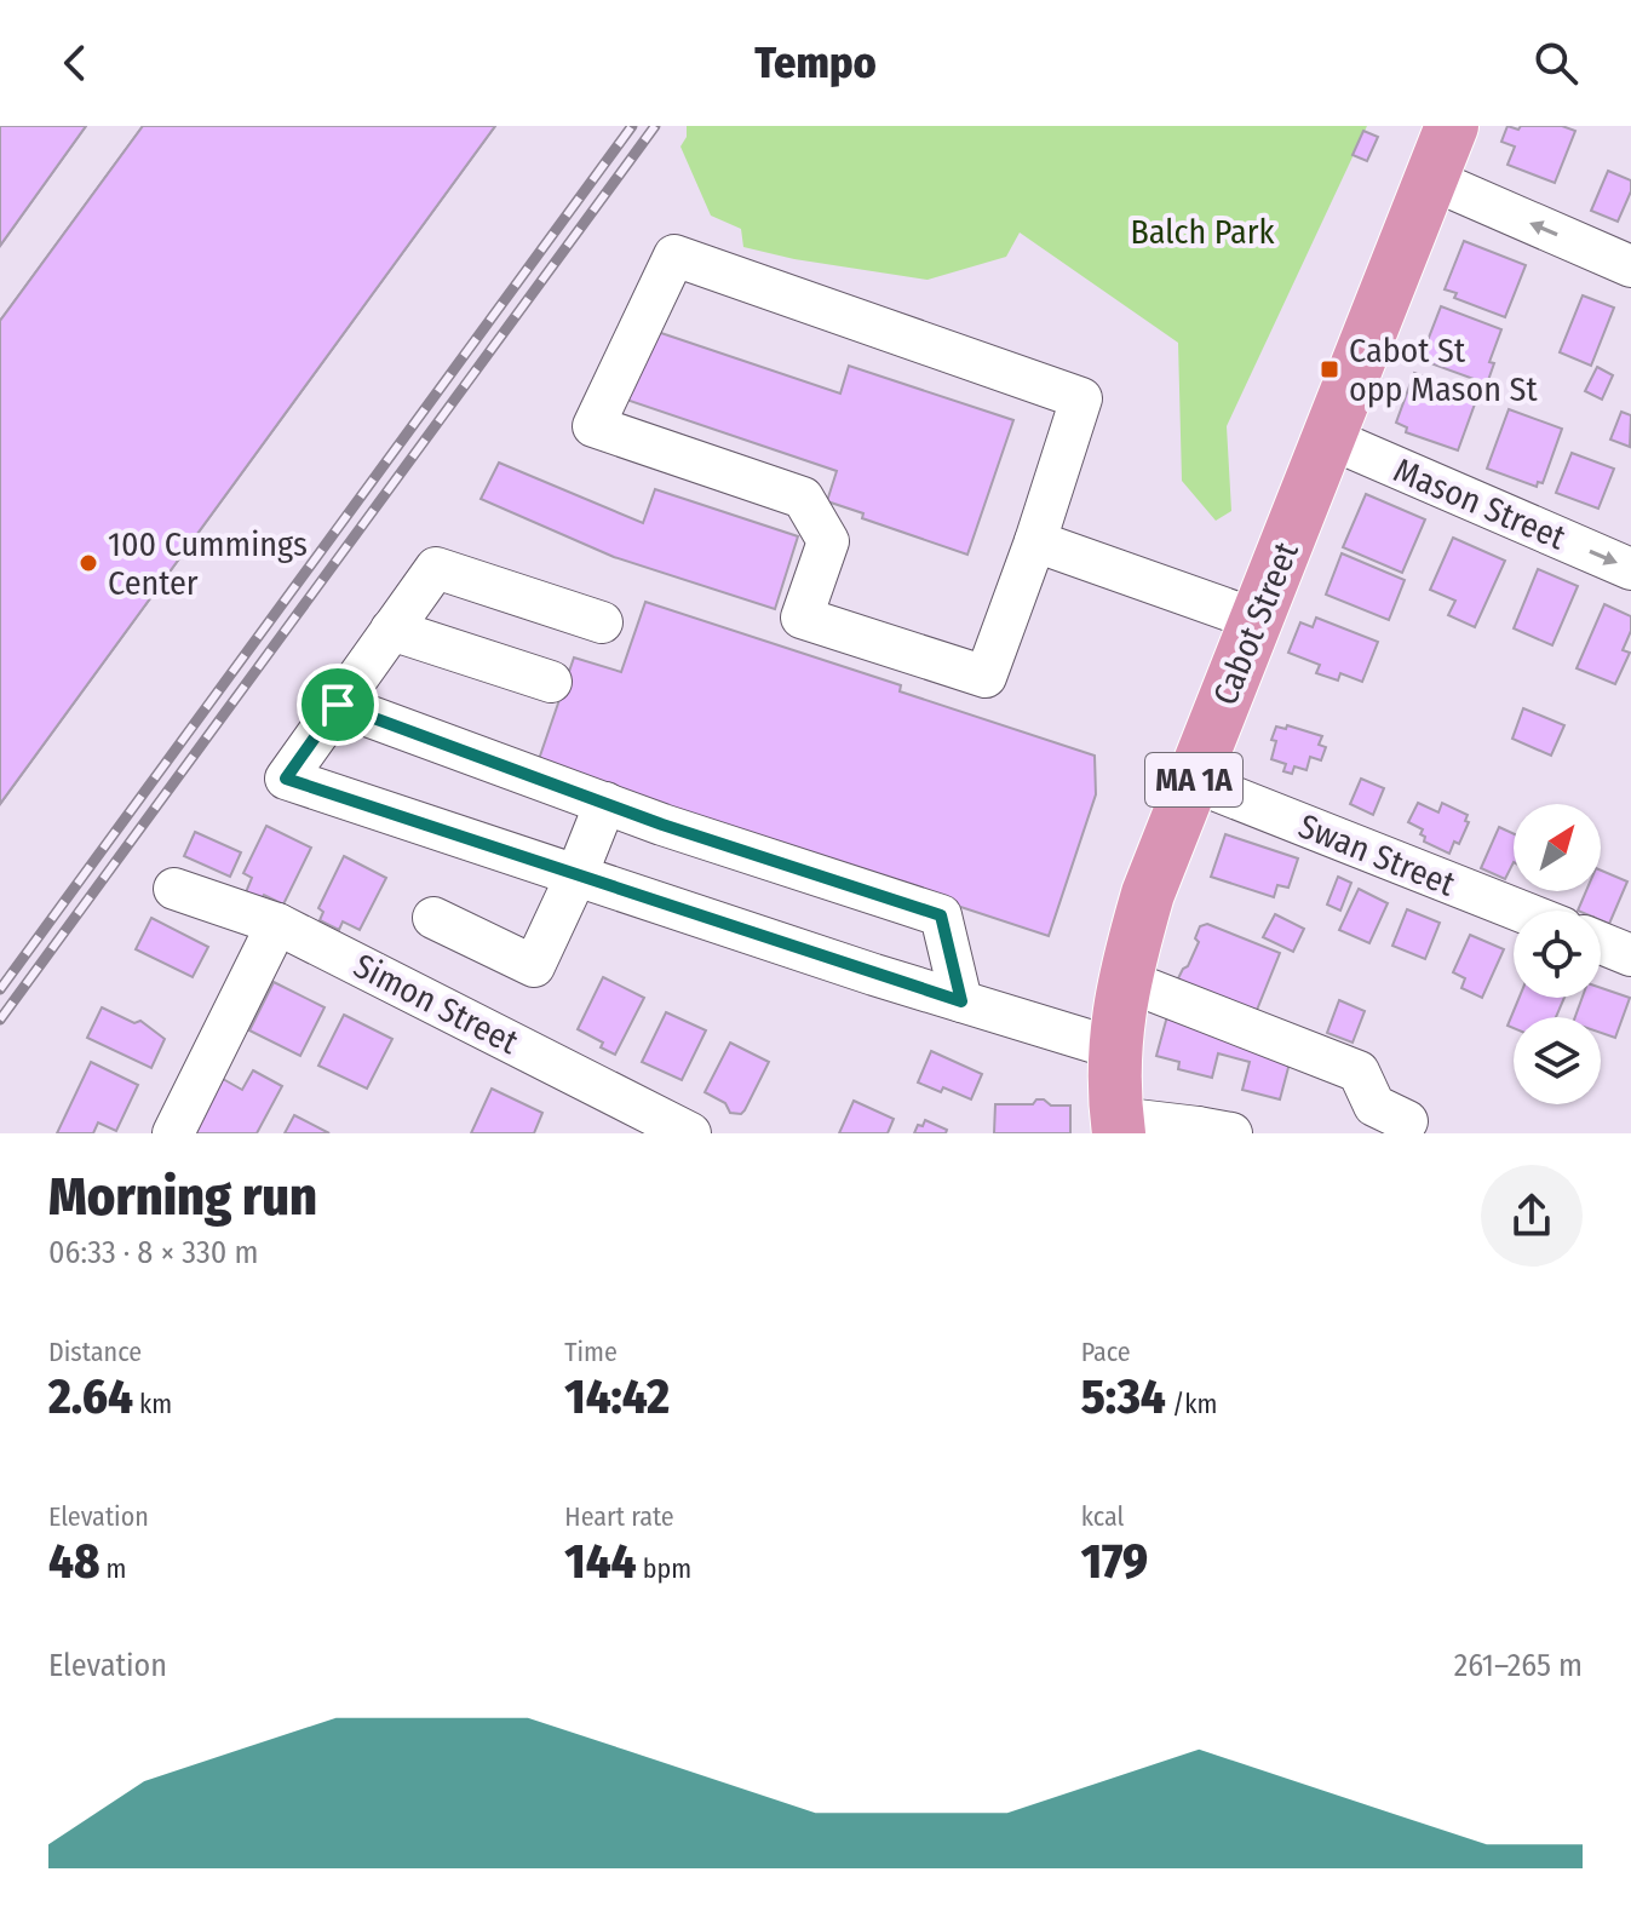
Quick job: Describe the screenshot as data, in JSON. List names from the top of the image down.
{
  "streets": {
    "highway": ["Cabot Street", "MA 1A"],
    "street": ["Mason Street", "Swan Street", "Simon Street"]
  },
  "crossings": [
    ["Mason Street", "Cabot Street"],
    ["Cabot Street", "Swan Street"]
  ],
  "parks": ["Balch Park"],
  "places": {
    "transit": ["Cabot St opp Mason St"],
    "other": ["100 Cummings Center"]
  },
  "north": "top right",
  "page": {
    "header": "Tempo",
    "heading": ["Morning run", "06:33 · 8 × 330 m"],
    "stats": [
      ["Distance", "2.64 km"],
      ["Time", "14:42"],
      ["Pace", "5:34 /km"],
      ["Elevation", "48 m"],
      ["Heart rate", "144 bpm"],
      ["kcal", "179"]
    ],
    "chart": ["Elevation", "261–265 m"]
  }
}
